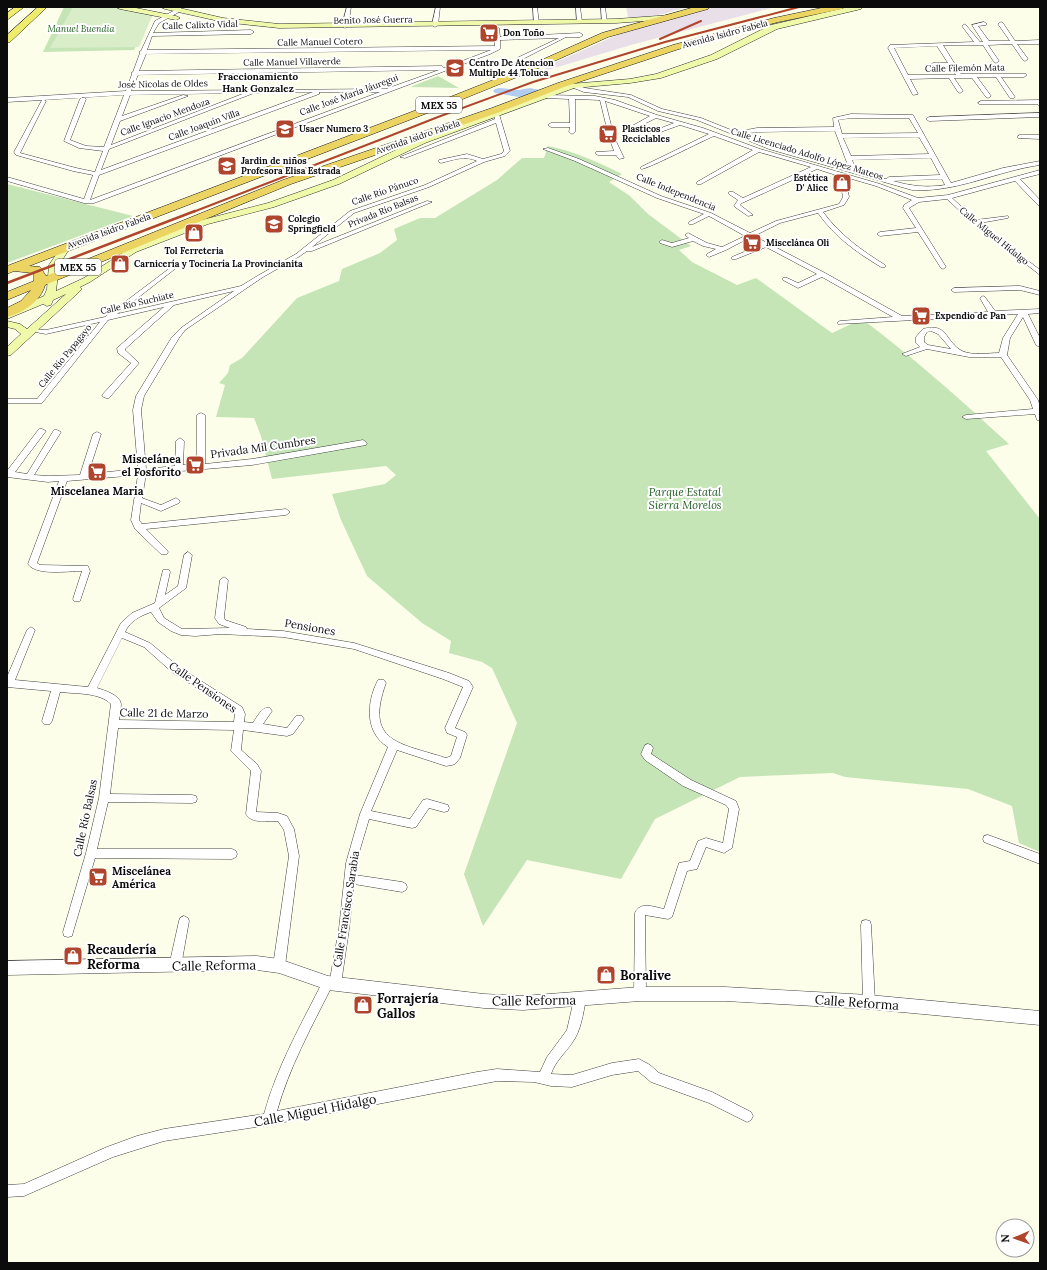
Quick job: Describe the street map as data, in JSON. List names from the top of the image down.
{
  "streets": {
    "highway": ["Avenida Isidro Fabela", "MEX 55"],
    "main road": ["Benito José Guerra"],
    "street": [
      "Calle Calixto Vidal",
      "Calle Manuel Cotero",
      "Calle Manuel Villaverde",
      "Calle Filemón Mata",
      "José Nicolas de Oldes",
      "Calle José María Jáuregui",
      "Calle Ignacio Mendoza",
      "Calle Joaquín Villa",
      "Calle Licenciado Adolfo López Mateos",
      "Calle Río Pánuco",
      "Calle Independencia",
      "Privada Río Balsas",
      "Calle Miguel Hidalgo",
      "Calle Río Suchiate",
      "Calle Río Papagayo",
      "Privada Mil Cumbres",
      "Pensiones",
      "Calle Pensiones",
      "Calle 21 de Marzo",
      "Calle Río Balsas",
      "Calle Francisco Sarabia",
      "Calle Reforma"
    ]
  },
  "crossings": [
    ["Benito José Guerra", "Calle Calixto Vidal"],
    ["Avenida Isidro Fabela", "MEX 55"],
    ["Avenida Isidro Fabela", "Calle Licenciado Adolfo López Mateos"],
    ["Avenida Isidro Fabela", "Calle Río Pánuco"],
    ["Calle Manuel Cotero", "Calle José María Jáuregui"],
    ["Calle Manuel Villaverde", "Calle José María Jáuregui"],
    ["José Nicolas de Oldes", "Calle José María Jáuregui"],
    ["José Nicolas de Oldes", "Calle Ignacio Mendoza"],
    ["José Nicolas de Oldes", "Calle Joaquín Villa"],
    ["MEX 55", "Calle Licenciado Adolfo López Mateos"],
    ["Calle Licenciado Adolfo López Mateos", "Calle Miguel Hidalgo"],
    ["Calle Río Pánuco", "Privada Río Balsas"],
    ["Calle Río Pánuco", "Calle Río Suchiate"],
    ["Calle Miguel Hidalgo", "Calle Francisco Sarabia"],
    ["Calle Río Suchiate", "Calle Río Papagayo"],
    ["Pensiones", "Calle Francisco Sarabia"],
    ["Calle Pensiones", "Calle 21 de Marzo"],
    ["Calle Pensiones", "Calle Reforma"],
    ["Calle 21 de Marzo", "Calle Río Balsas"],
    ["Calle Francisco Sarabia", "Calle Reforma"]
  ],
  "districts": ["Fraccionamiento Hank Gonzalez"],
  "parks": ["Manuel Buendia", "Parque Estatal Sierra Morelos"],
  "places": {
    "supermarket": [
      "Don Toño",
      "Plasticos Reciclables",
      "Miscelánea Oli",
      "Expendio de Pan",
      "Miscelánea el Fosforito",
      "Miscelanea Maria",
      "Miscelánea América"
    ],
    "school or university": [
      "Centro De Atencion Multiple 44 Toluca",
      "Usaer Numero 3",
      "Jardin de niños Profesora Elisa Estrada",
      "Colegio Springfield"
    ],
    "shop": [
      "Estética D' Alice",
      "Tol Ferreteria",
      "Carnicería y Tocinería La Provincianita",
      "Recaudería Reforma",
      "Boralive",
      "Forrajería Gallos"
    ]
  },
  "north": "left"
}
